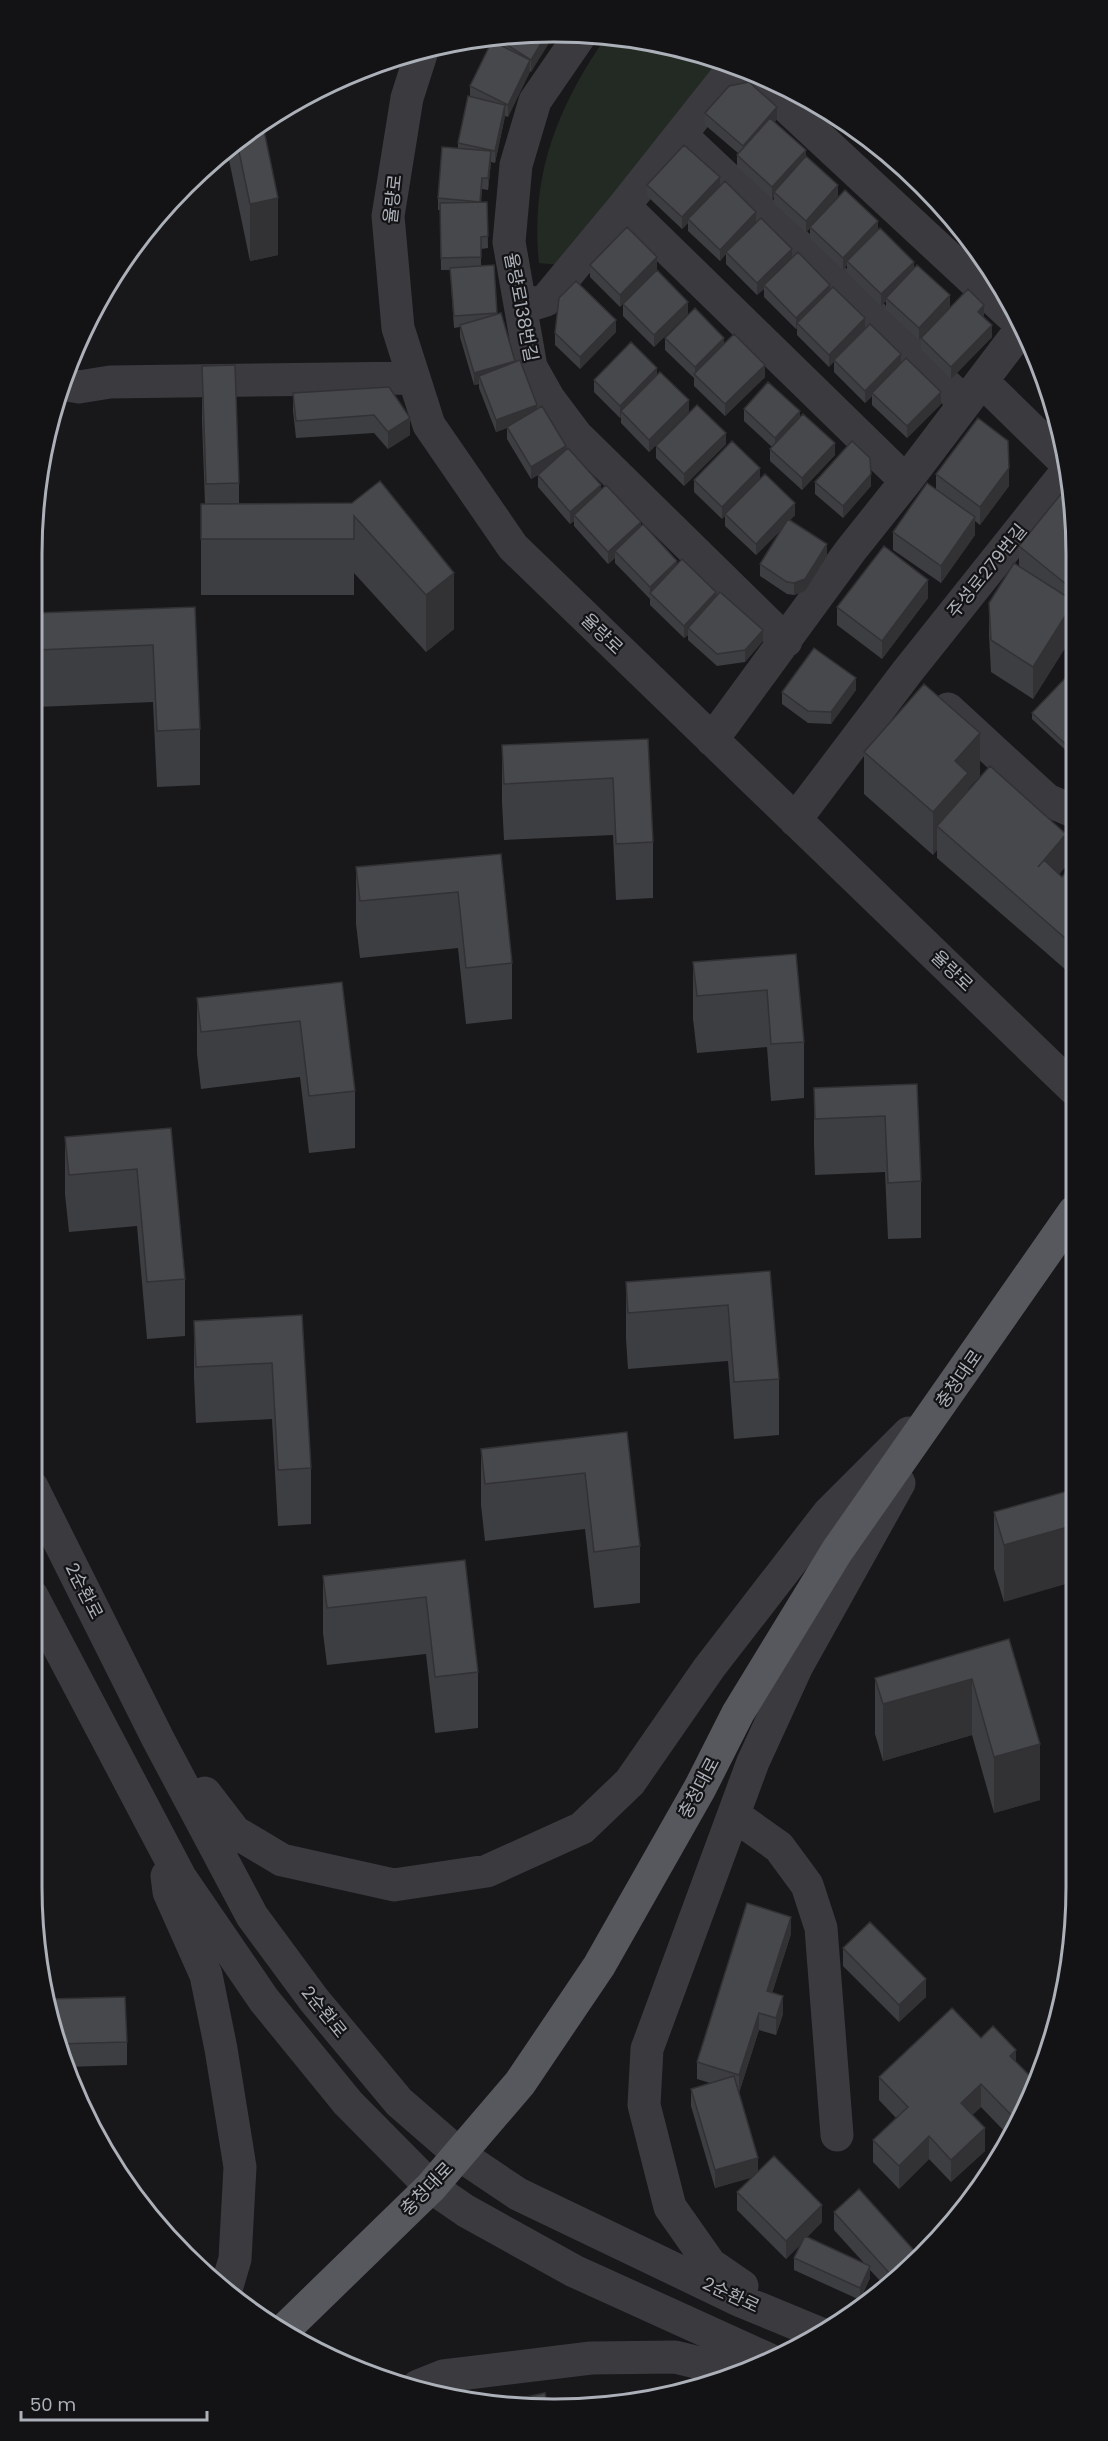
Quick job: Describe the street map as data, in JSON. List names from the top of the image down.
{
  "streets": {
    "main road": ["충청대로"],
    "street": [
      "율량로",
      "율량로138번길",
      "주성로279번길",
      "2순환로"
    ]
  },
  "crossings": [
    ["율량로", "주성로279번길"],
    ["충청대로", "2순환로"]
  ],
  "scale_bar": "50 m"
}
